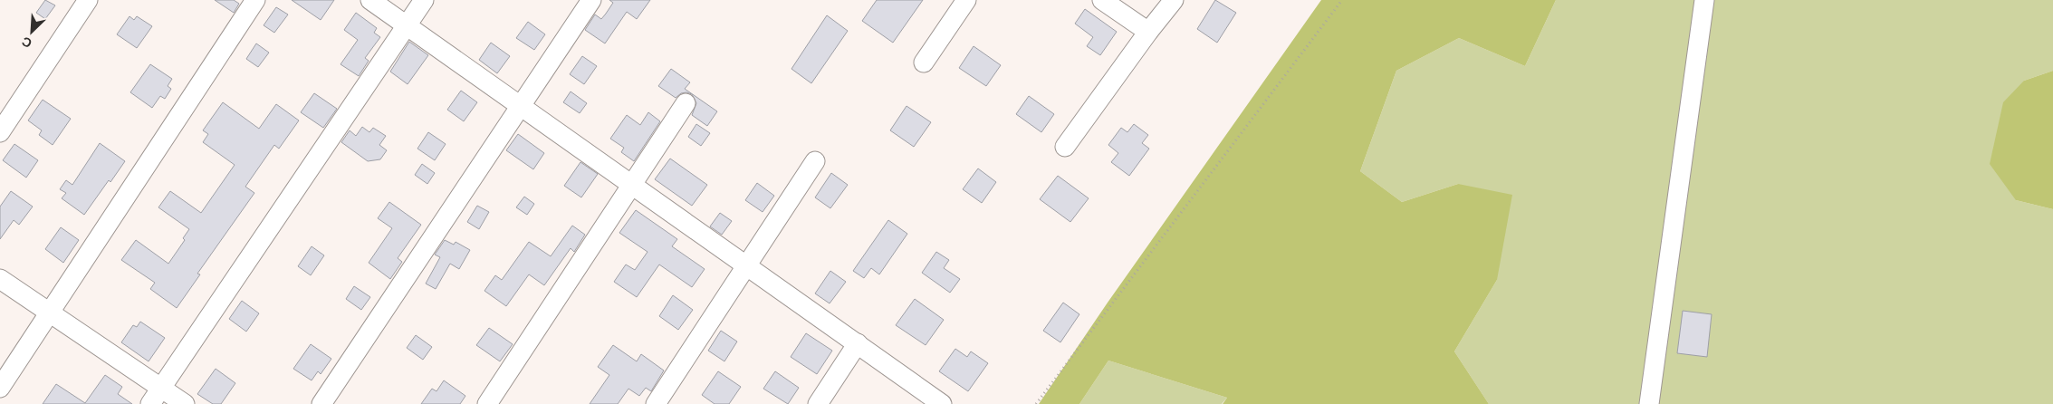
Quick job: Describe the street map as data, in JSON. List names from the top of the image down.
{
  "north": "bottom left"
}
